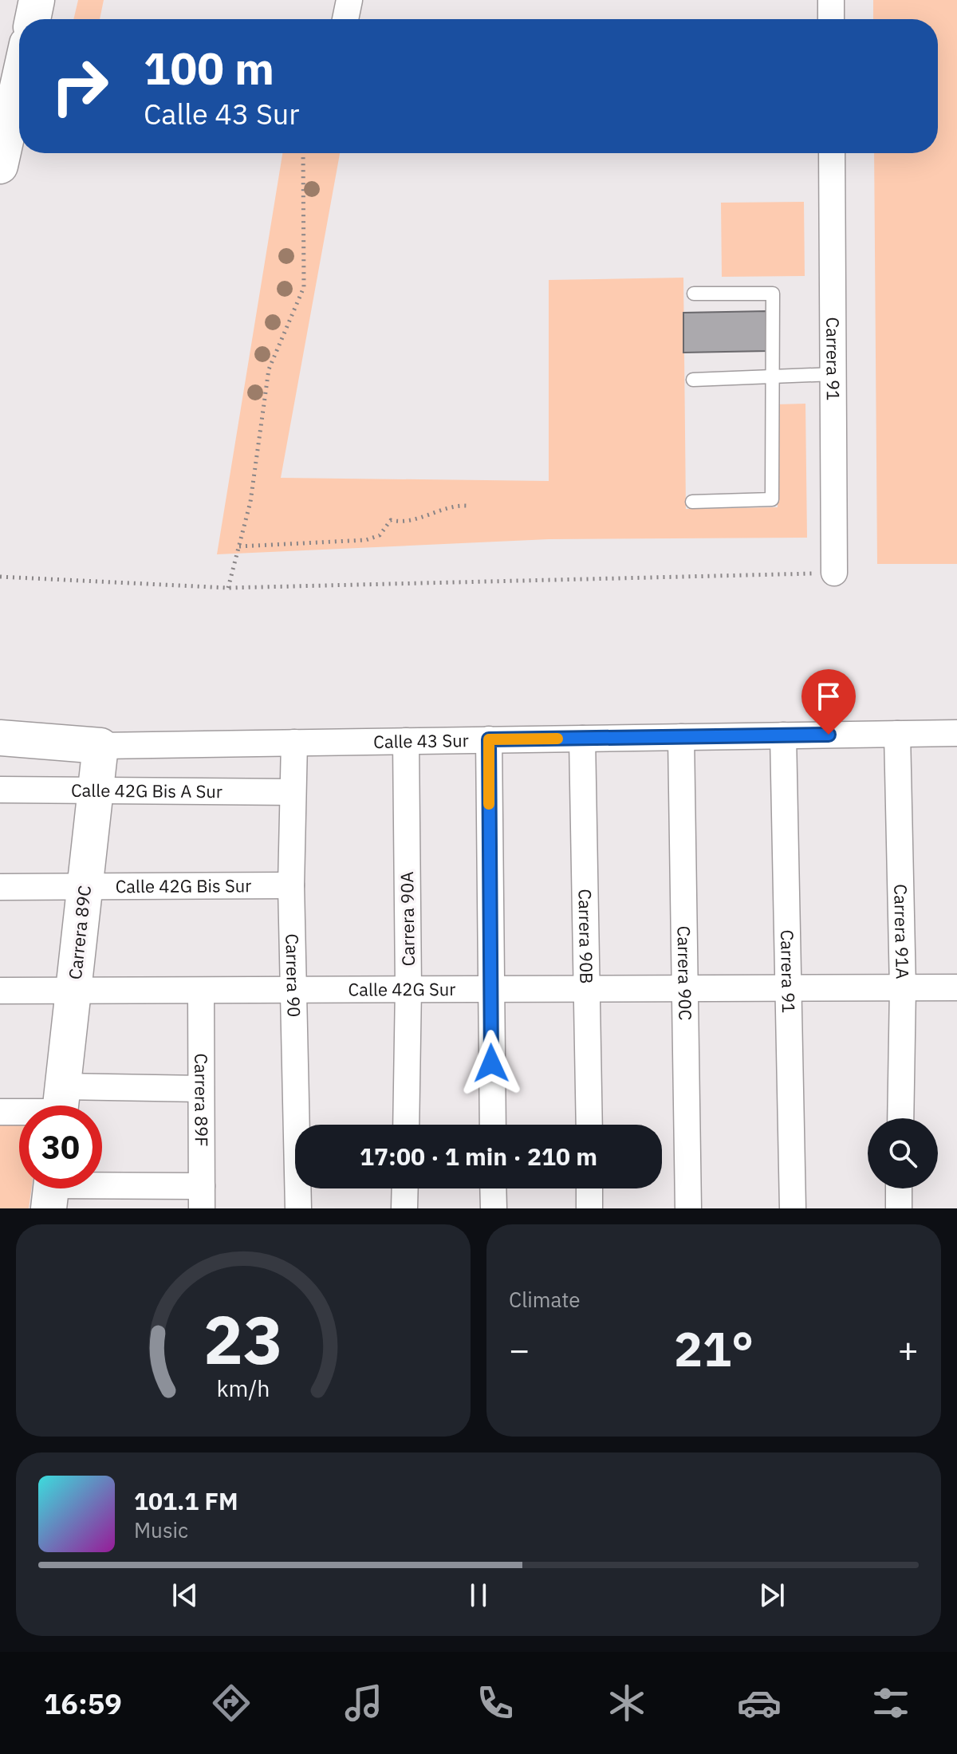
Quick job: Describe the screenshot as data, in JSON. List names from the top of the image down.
{
  "streets": {
    "street": [
      "Carrera 91",
      "Calle 43 Sur",
      "Calle 42G Bis A Sur",
      "Calle 42G Bis Sur",
      "Carrera 90A",
      "Carrera 91A",
      "Carrera 89C",
      "Carrera 90B",
      "Carrera 90C",
      "Carrera 90",
      "Calle 42G Sur",
      "Carrera 89F"
    ]
  },
  "crossings": [
    ["Carrera 91", "Calle 43 Sur"],
    ["Carrera 91", "Calle 42G Sur"],
    ["Calle 43 Sur", "Carrera 90A"],
    ["Calle 43 Sur", "Carrera 91A"],
    ["Calle 43 Sur", "Carrera 89C"],
    ["Calle 43 Sur", "Carrera 90B"],
    ["Calle 43 Sur", "Carrera 90C"],
    ["Calle 43 Sur", "Carrera 90"],
    ["Calle 42G Bis A Sur", "Carrera 89C"],
    ["Calle 42G Bis A Sur", "Carrera 90"],
    ["Calle 42G Bis Sur", "Carrera 89C"],
    ["Calle 42G Bis Sur", "Carrera 90"],
    ["Carrera 90A", "Calle 42G Sur"],
    ["Carrera 91A", "Calle 42G Sur"],
    ["Carrera 89C", "Calle 42G Sur"],
    ["Carrera 90B", "Calle 42G Sur"],
    ["Carrera 90C", "Calle 42G Sur"],
    ["Carrera 90", "Calle 42G Sur"],
    ["Calle 42G Sur", "Carrera 89F"]
  ],
  "page": {
    "turn": ["100 m", "Calle 43 Sur"],
    "limit": "30",
    "trip": "17:00 · 1 min · 210 m",
    "tile": "Climate",
    "heat": ["−", "21°", "+"],
    "song": ["101.1 FM", "Music"],
    "tabs": "16:59",
    "gauge": ["23", "km/h"]
  }
}
